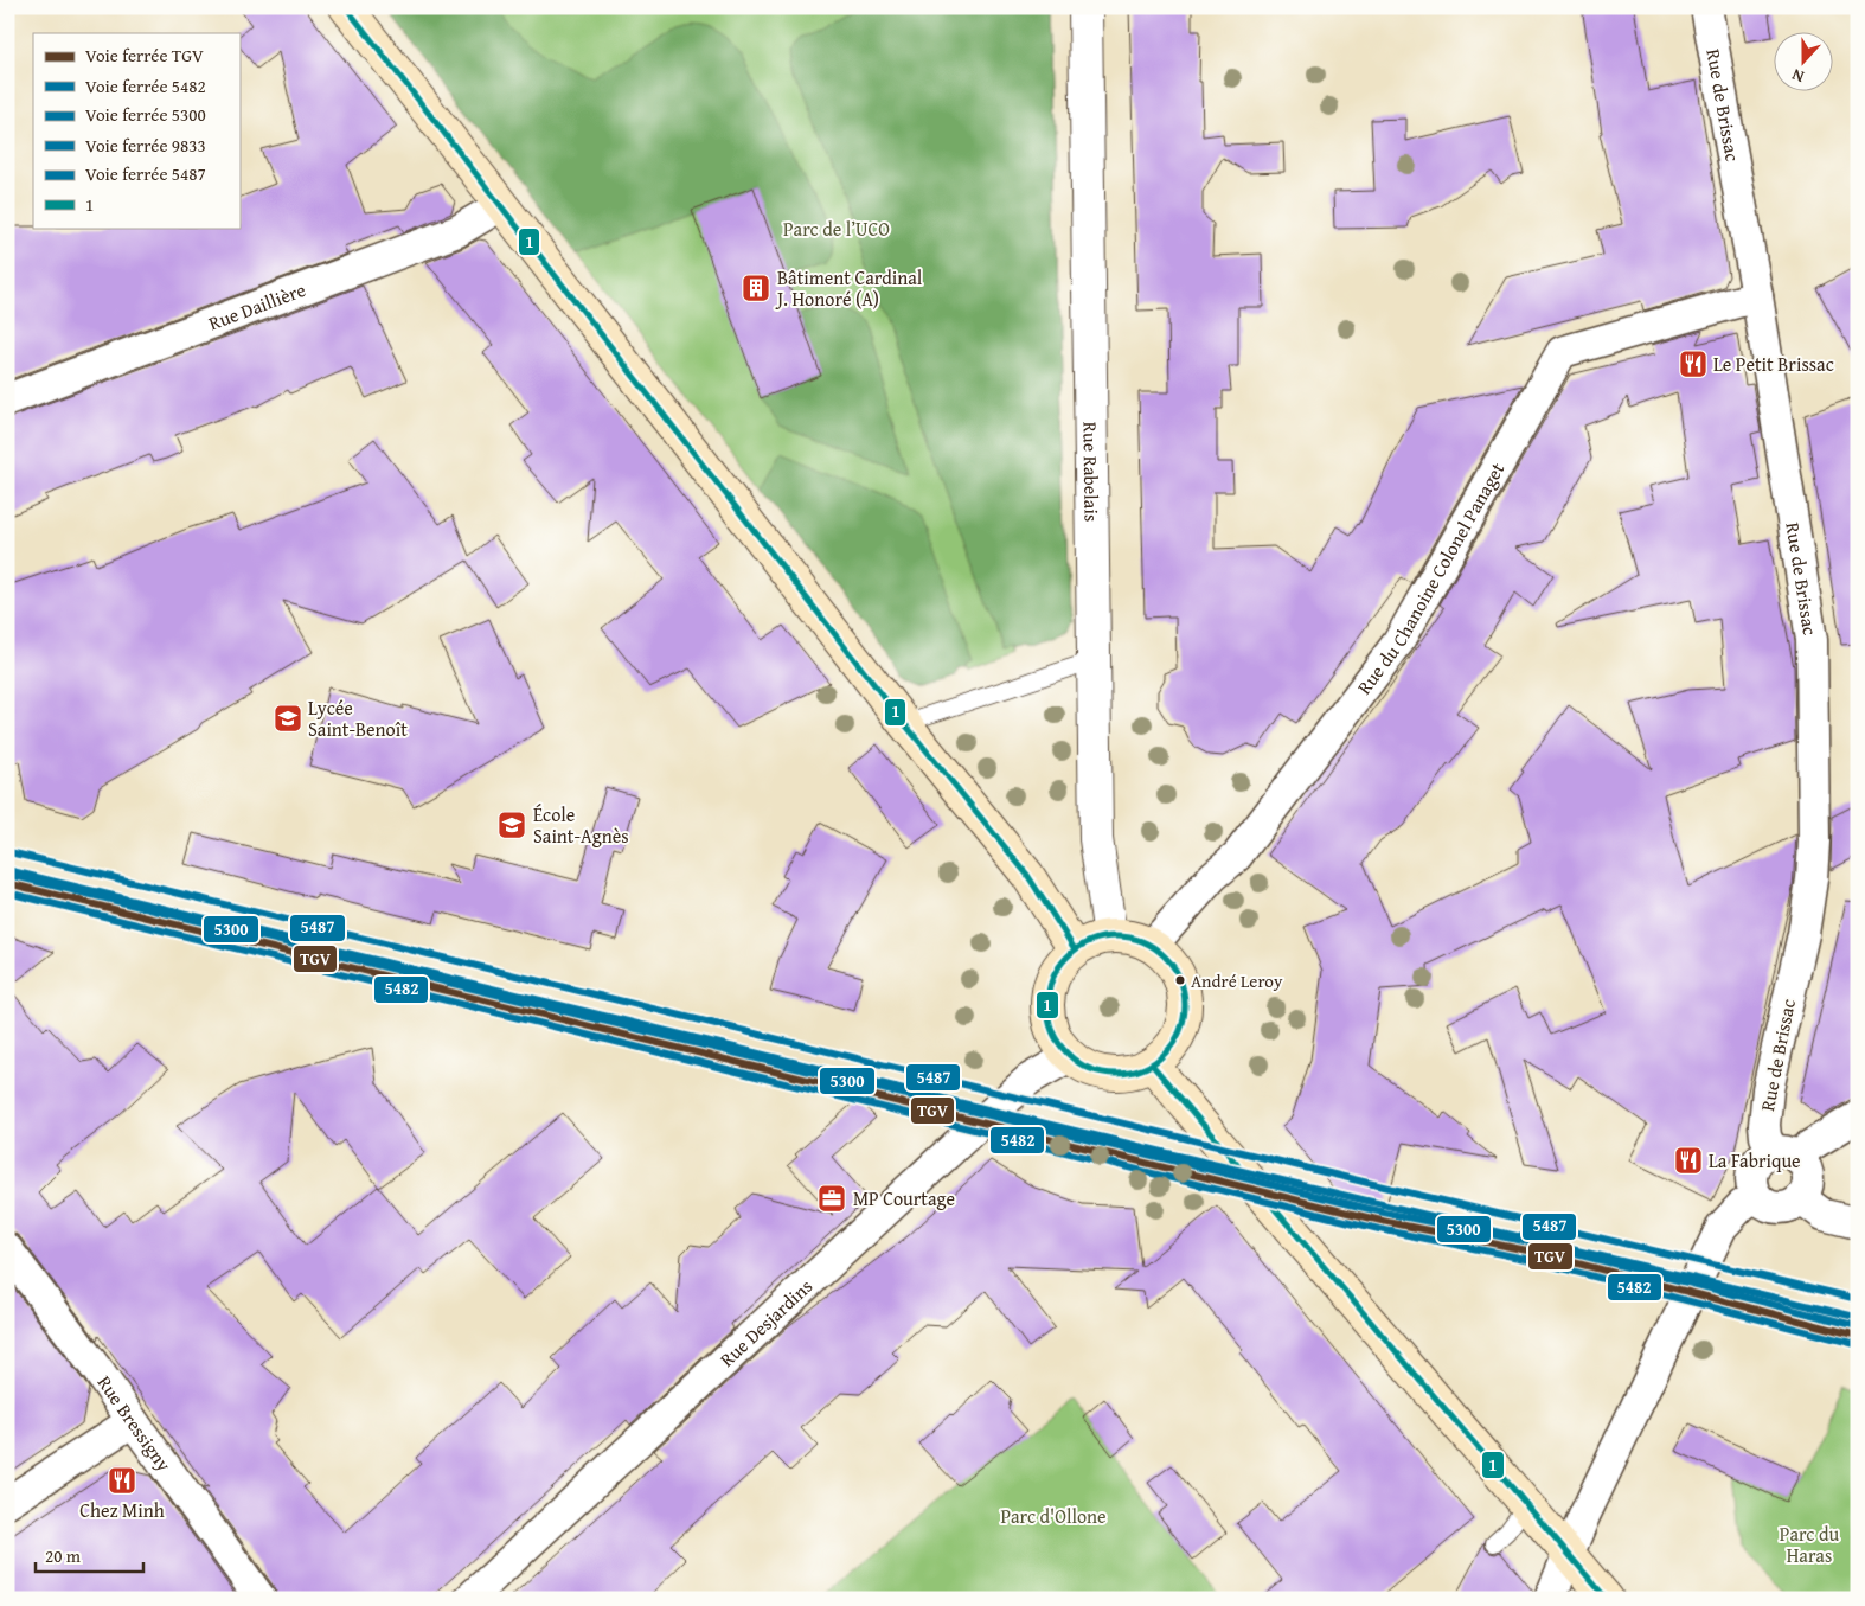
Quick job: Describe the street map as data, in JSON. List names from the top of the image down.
{
  "streets": {
    "street": [
      "Rue de Brissac",
      "Rue Daillière",
      "Rue Rabelais",
      "Rue du Chanoine Colonel Panaget",
      "Rue Desjardins",
      "Rue Bressigny"
    ]
  },
  "crossings": [
    ["Rue de Brissac", "Rue du Chanoine Colonel Panaget"],
    ["Rue Rabelais", "Rue du Chanoine Colonel Panaget"],
    ["Rue Rabelais", "Rue Desjardins"],
    ["Rue du Chanoine Colonel Panaget", "Rue Desjardins"]
  ],
  "parks": ["Parc de l’UCO", "Parc d'Ollone", "Parc du Haras"],
  "places": {
    "building": ["Bâtiment Cardinal J. Honoré (A)"],
    "restaurant": ["Le Petit Brissac", "La Fabrique", "Chez Minh"],
    "school or university": ["Lycée Saint-Benoît", "École Saint-Agnès"],
    "other": ["André Leroy"],
    "office": ["MP Courtage"]
  },
  "lines": [
    "transit line 1",
    "rail line 5487",
    "rail line 9833",
    "rail line 5300",
    "rail line TGV",
    "rail line 5482"
  ],
  "legend": [
    "Voie ferrée TGV",
    "Voie ferrée 5482",
    "Voie ferrée 5300",
    "Voie ferrée 9833",
    "Voie ferrée 5487",
    "1"
  ],
  "scale_bar": "20 m",
  "north": "bottom"
}
